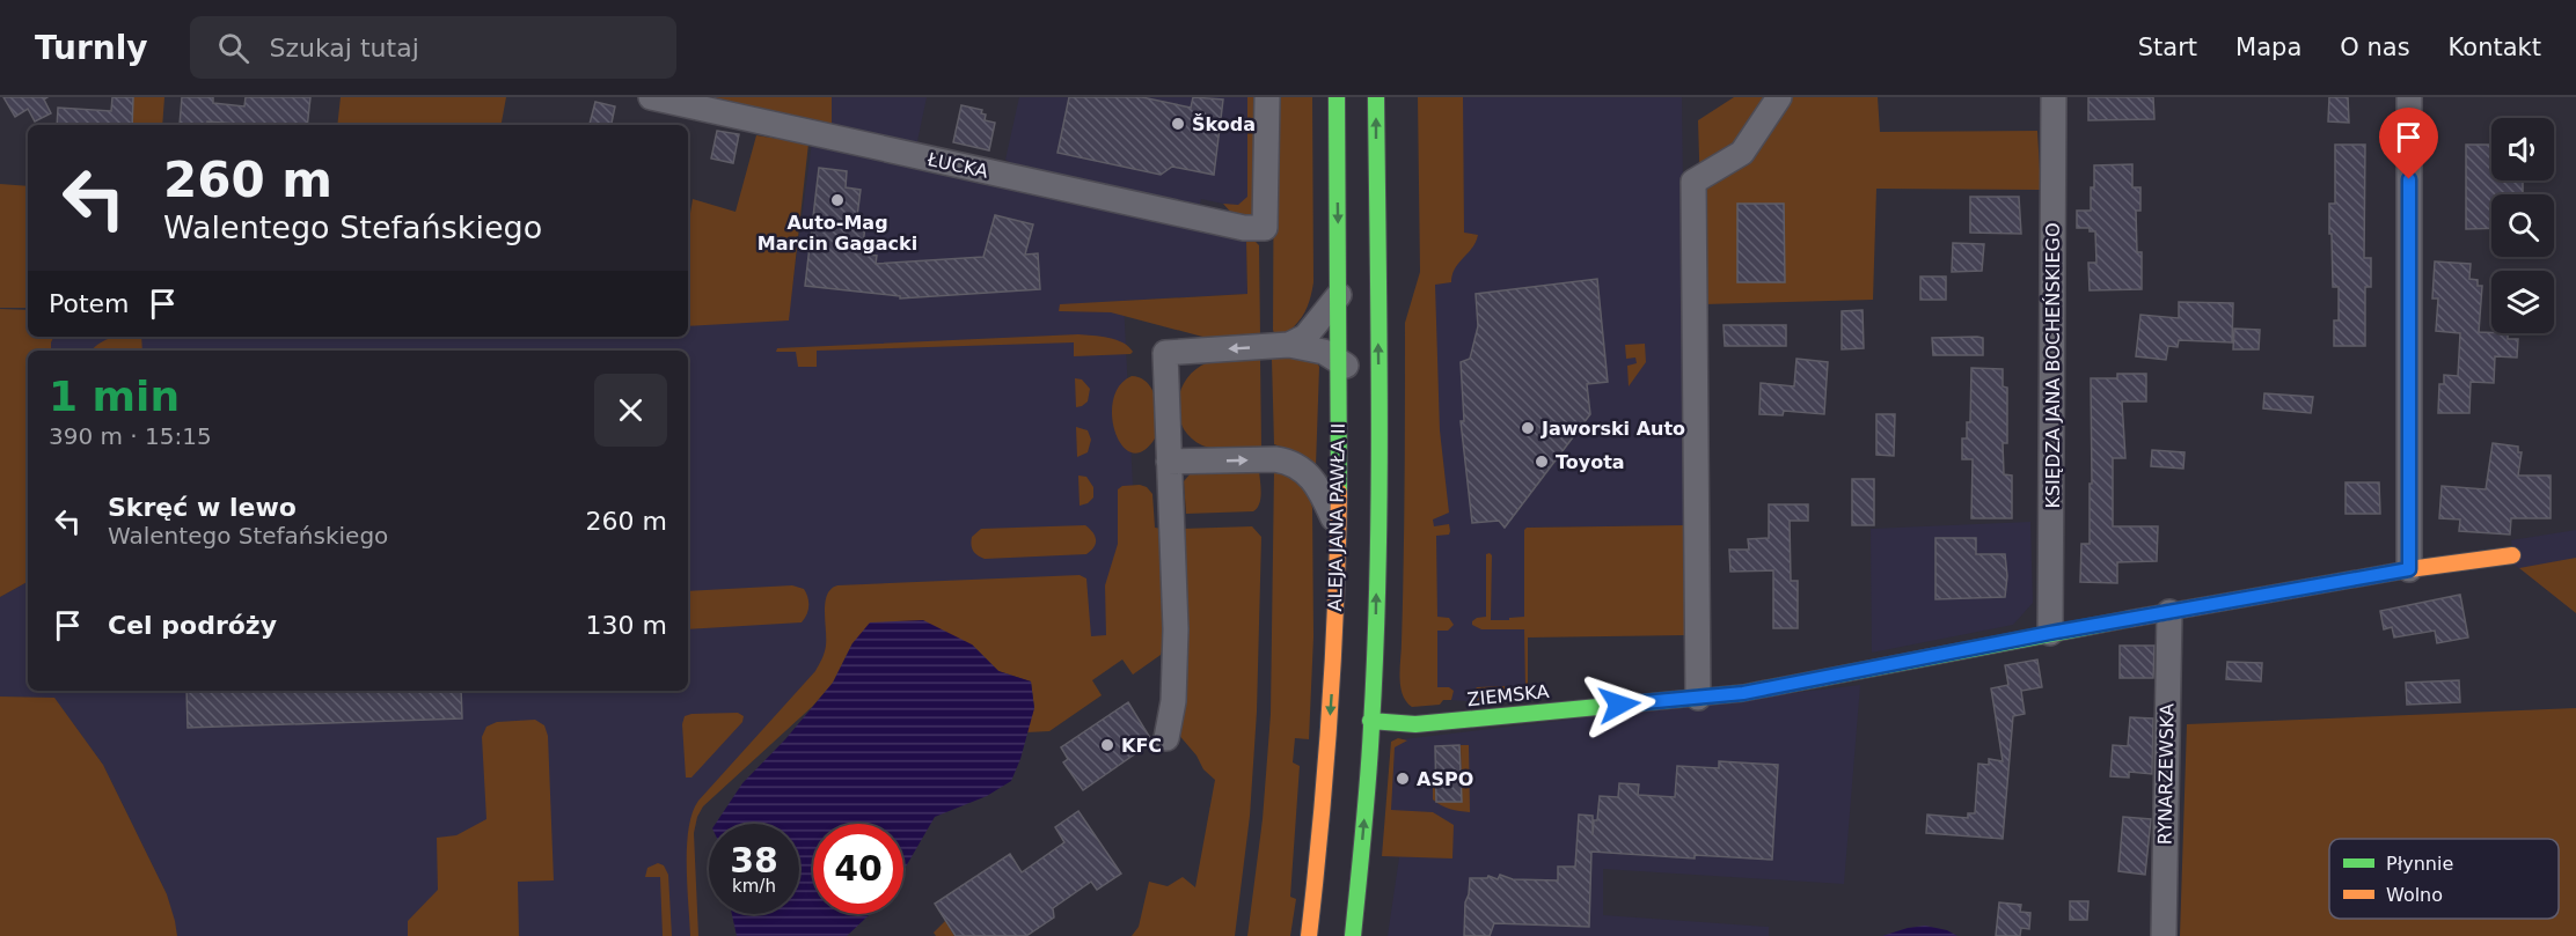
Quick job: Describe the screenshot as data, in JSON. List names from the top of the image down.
{
  "streets": {
    "main road": ["ALEJA JANA PAWŁA II", "ZIEMSKA"],
    "street": ["ŁUCKA", "KSIĘDZA JANA BOCHEŃSKIEGO", "RYNARZEWSKA"]
  },
  "crossings": [
    ["KSIĘDZA JANA BOCHEŃSKIEGO", "ZIEMSKA"],
    ["ZIEMSKA", "RYNARZEWSKA"]
  ],
  "places": [
    "Škoda",
    "Auto-Mag Marcin Gagacki",
    "Jaworski Auto",
    "Toyota",
    "KFC",
    "ASPO"
  ],
  "legend": ["Płynnie", "Wolno"],
  "page": {
    "header": "Turnly",
    "search": "Szukaj tutaj",
    "nav": [
      "Start",
      "Mapa",
      "O nas",
      "Kontakt"
    ],
    "turn": ["260 m", "Walentego Stefańskiego"],
    "then": "Potem",
    "heading": ["1 min", "390 m · 15:15"],
    "list": [
      {
        "name": "Skręć w lewo",
        "note": "Walentego Stefańskiego",
        "value": "260 m"
      },
      {
        "name": "Cel podróży",
        "value": "130 m"
      }
    ],
    "speed": "38 km/h",
    "limit": "40"
  }
}
